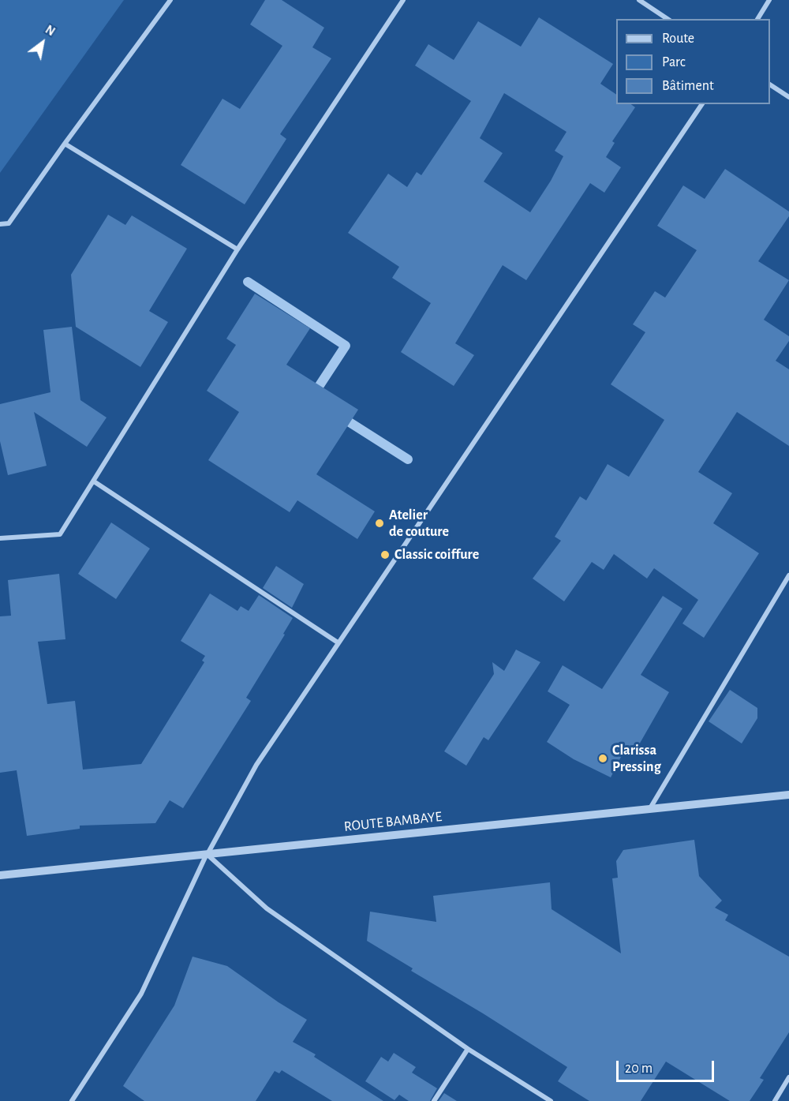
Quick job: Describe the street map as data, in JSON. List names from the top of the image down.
{
  "streets": {
    "street": ["ROUTE BAMBAYE"]
  },
  "places": ["Atelier de couture", "Classic coiffure", "Clarissa Pressing"],
  "legend": ["Route", "Parc", "Bâtiment"],
  "scale_bar": "20 m",
  "north": "top right"
}
